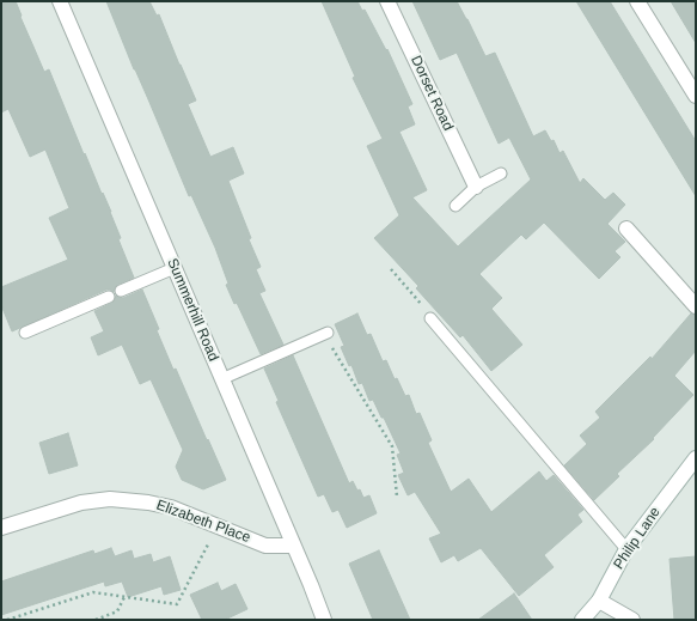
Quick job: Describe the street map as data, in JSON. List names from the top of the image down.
{
  "streets": {
    "street": [
      "Dorset Road",
      "Summerhill Road",
      "Elizabeth Place",
      "Philip Lane"
    ]
  },
  "crossings": [
    ["Summerhill Road", "Elizabeth Place"]
  ]
}
